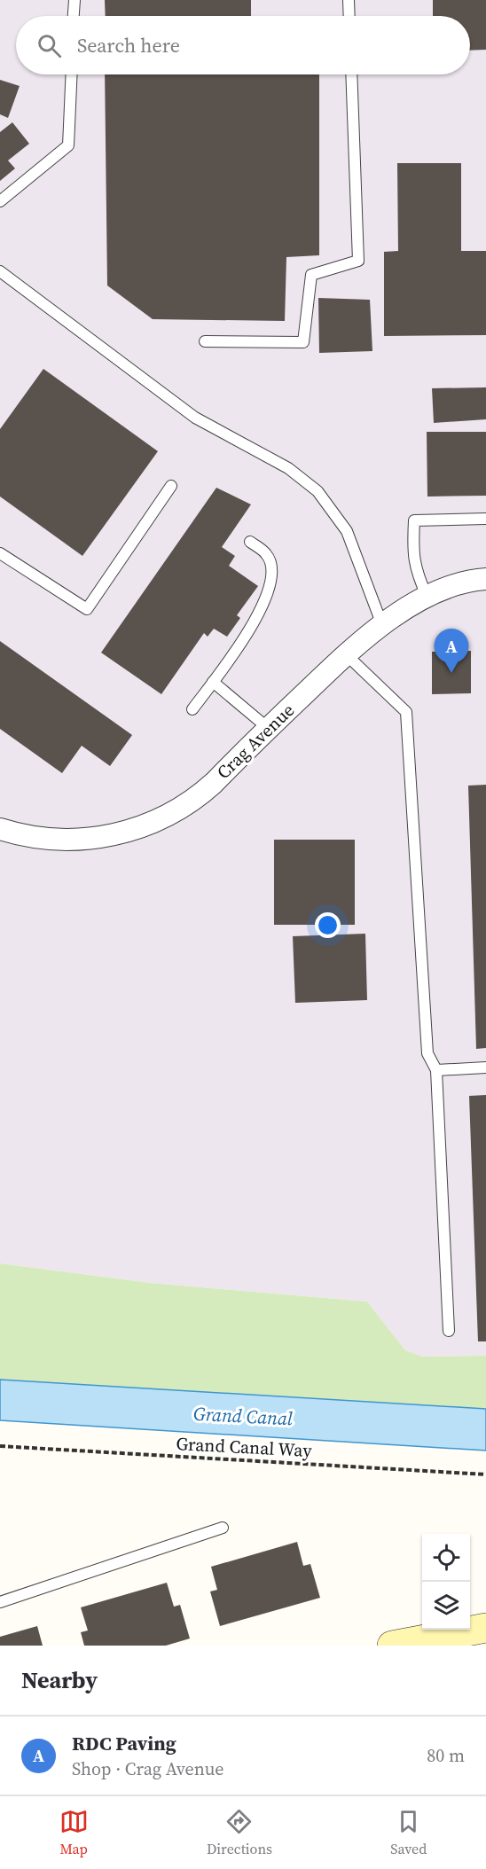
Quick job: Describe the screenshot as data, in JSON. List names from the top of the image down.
{
  "streets": {
    "street": ["Crag Avenue"],
    "path": ["Grand Canal Way"]
  },
  "water": ["Grand Canal"],
  "page": {
    "search": "Search here",
    "pins": "A",
    "heading": "Nearby",
    "list": [
      {
        "mark": "A",
        "name": "RDC Paving",
        "note": "Shop · Crag Avenue",
        "value": "80 m"
      }
    ],
    "nav": ["Map", "Directions", "Saved"]
  }
}
